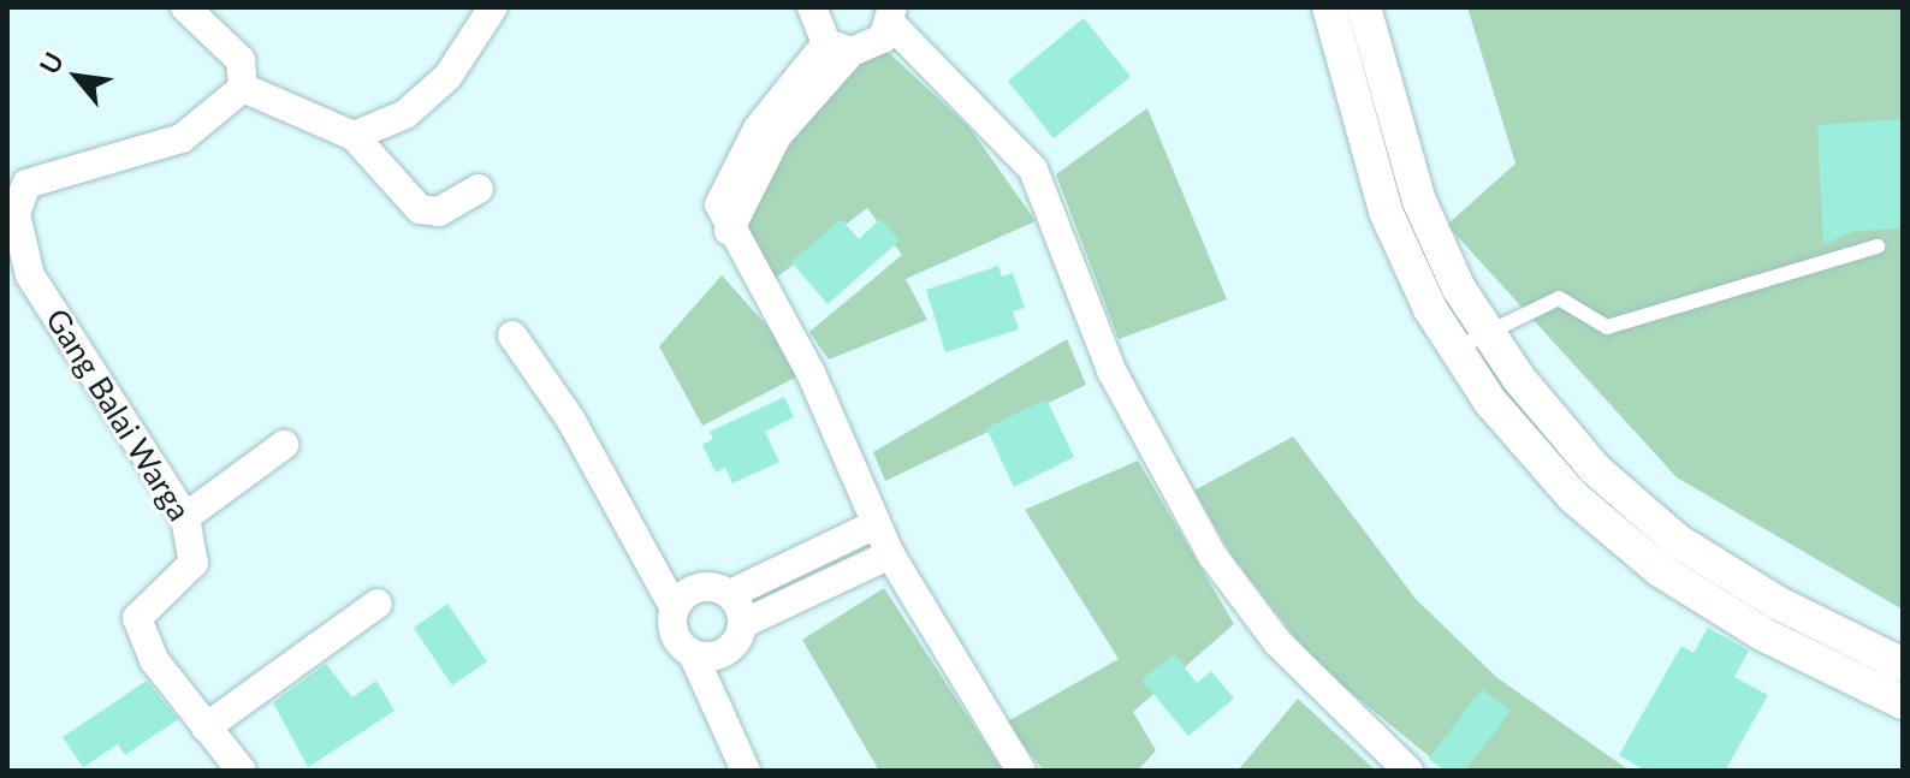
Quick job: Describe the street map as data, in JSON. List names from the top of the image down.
{
  "streets": {
    "street": ["Gang Balai Warga"]
  },
  "north": "top left"
}
